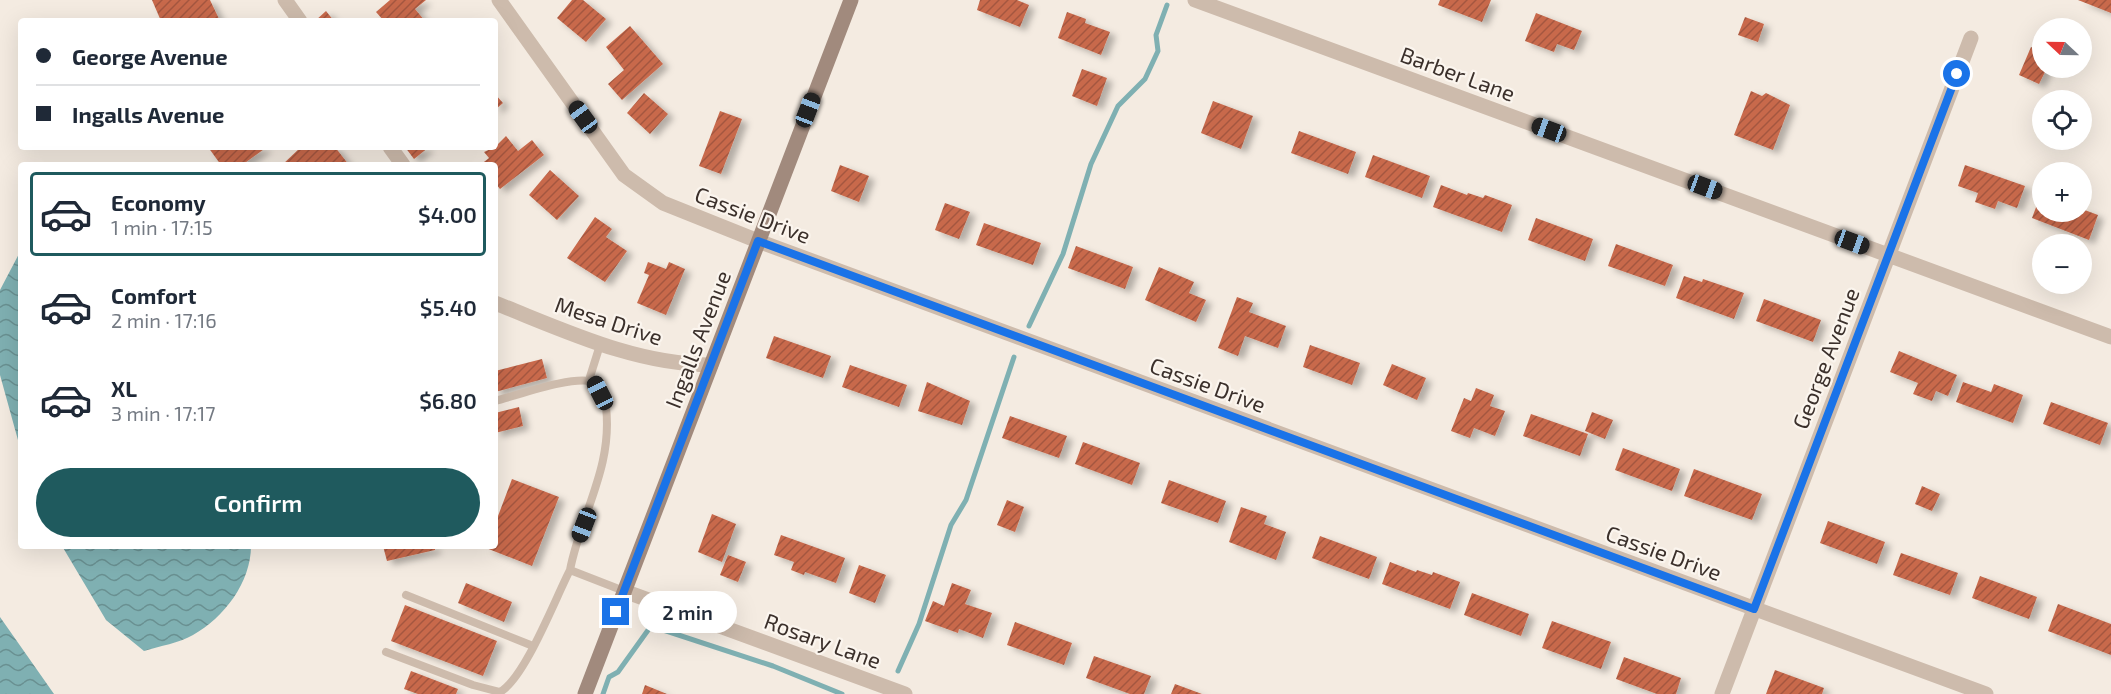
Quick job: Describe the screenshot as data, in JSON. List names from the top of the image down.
{
  "streets": {
    "street": [
      "Barber Lane",
      "Cassie Drive",
      "Mesa Drive",
      "Ingalls Avenue",
      "George Avenue",
      "Rosary Lane"
    ]
  },
  "crossings": [
    ["Barber Lane", "George Avenue"],
    ["Cassie Drive", "Ingalls Avenue"],
    ["Cassie Drive", "George Avenue"],
    ["Mesa Drive", "Ingalls Avenue"],
    ["Ingalls Avenue", "Rosary Lane"]
  ],
  "north": "left",
  "page": {
    "map_buttons": ["+", "−"],
    "banner": ["George Avenue", "Ingalls Avenue"],
    "list": [
      {
        "name": "Economy",
        "note": "1 min · 17:15",
        "value": "$4.00"
      },
      {
        "name": "Comfort",
        "note": "2 min · 17:16",
        "value": "$5.40"
      },
      {
        "name": "XL",
        "note": "3 min · 17:17",
        "value": "$6.80"
      }
    ],
    "buttons": "Confirm",
    "bubble": "2 min"
  }
}
